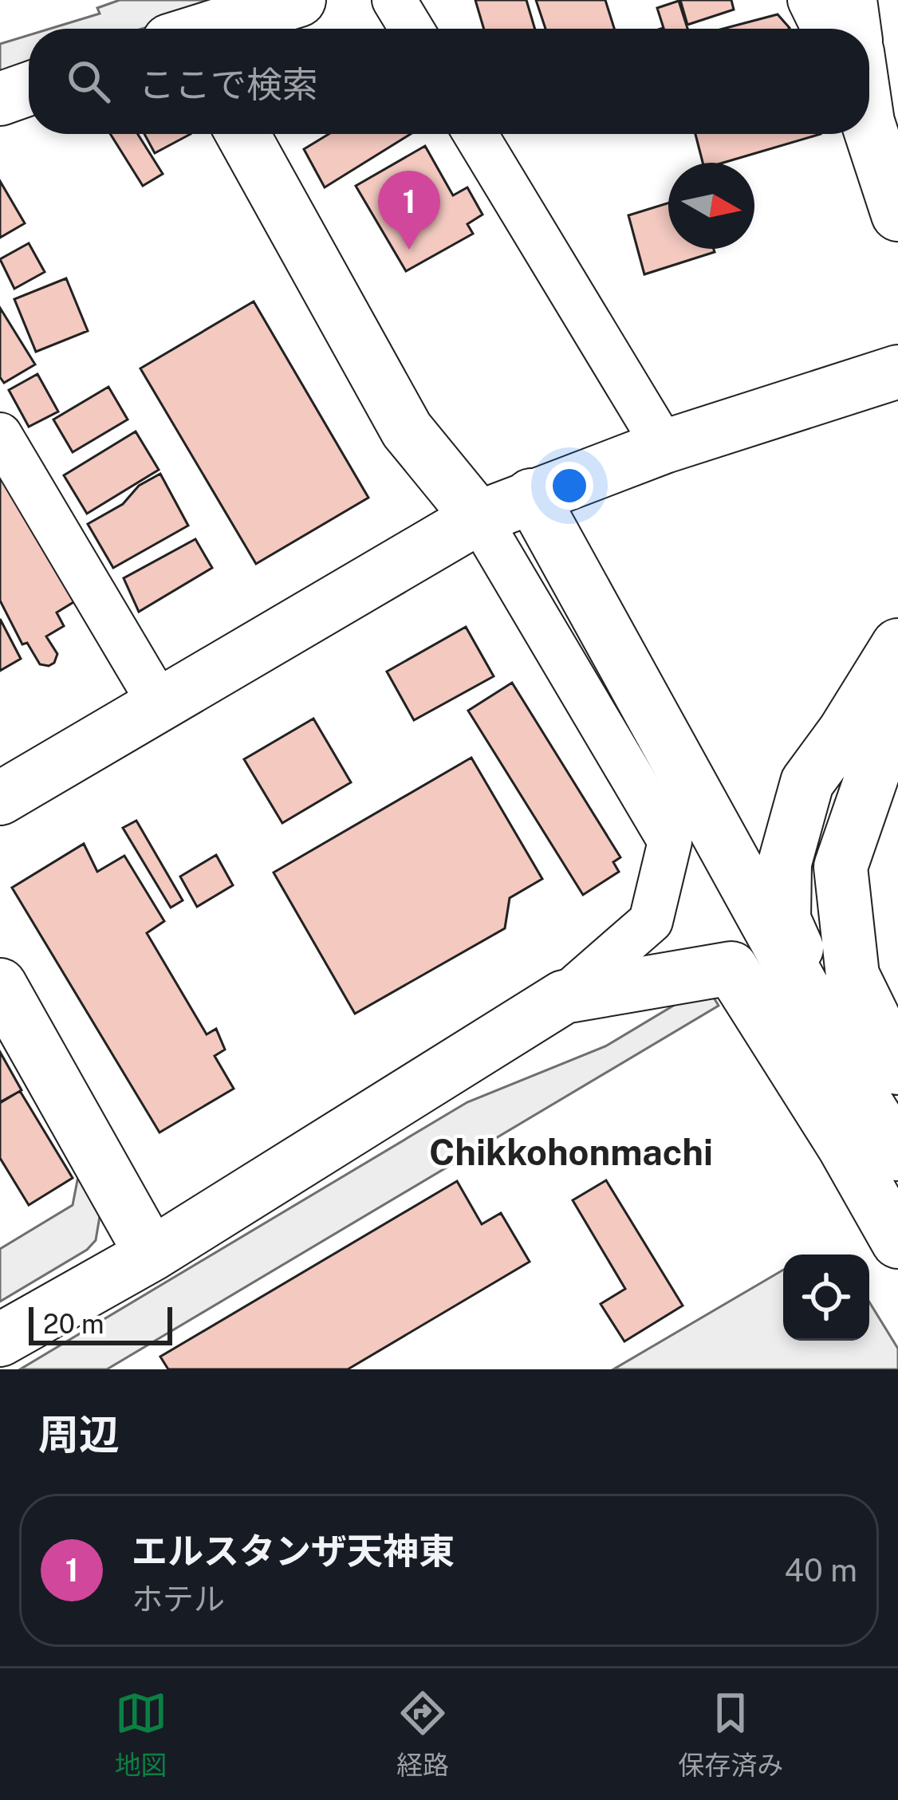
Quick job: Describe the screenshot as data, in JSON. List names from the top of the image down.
{
  "districts": ["Chikkohonmachi"],
  "scale_bar": "20 m",
  "north": "right",
  "page": {
    "search": "ここで検索",
    "pins": "1",
    "scale": "20 m",
    "heading": "周辺",
    "list": [
      {
        "mark": "1",
        "name": "エルスタンザ天神東",
        "note": "ホテル",
        "value": "40 m"
      }
    ],
    "nav": ["地図", "経路", "保存済み"]
  }
}
